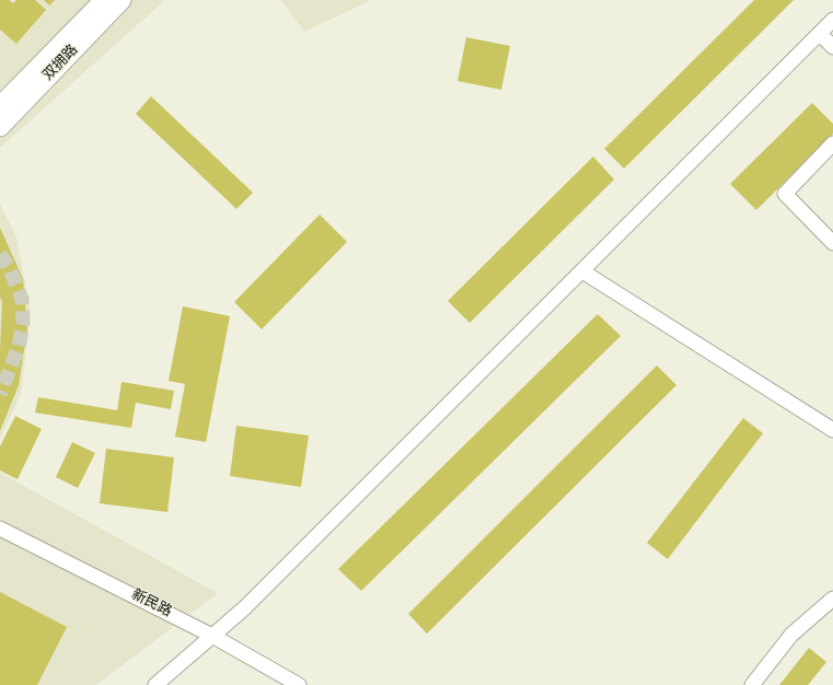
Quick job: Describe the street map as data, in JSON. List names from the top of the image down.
{
  "streets": {
    "main road": ["双拥路"],
    "street": ["新民路"]
  }
}
